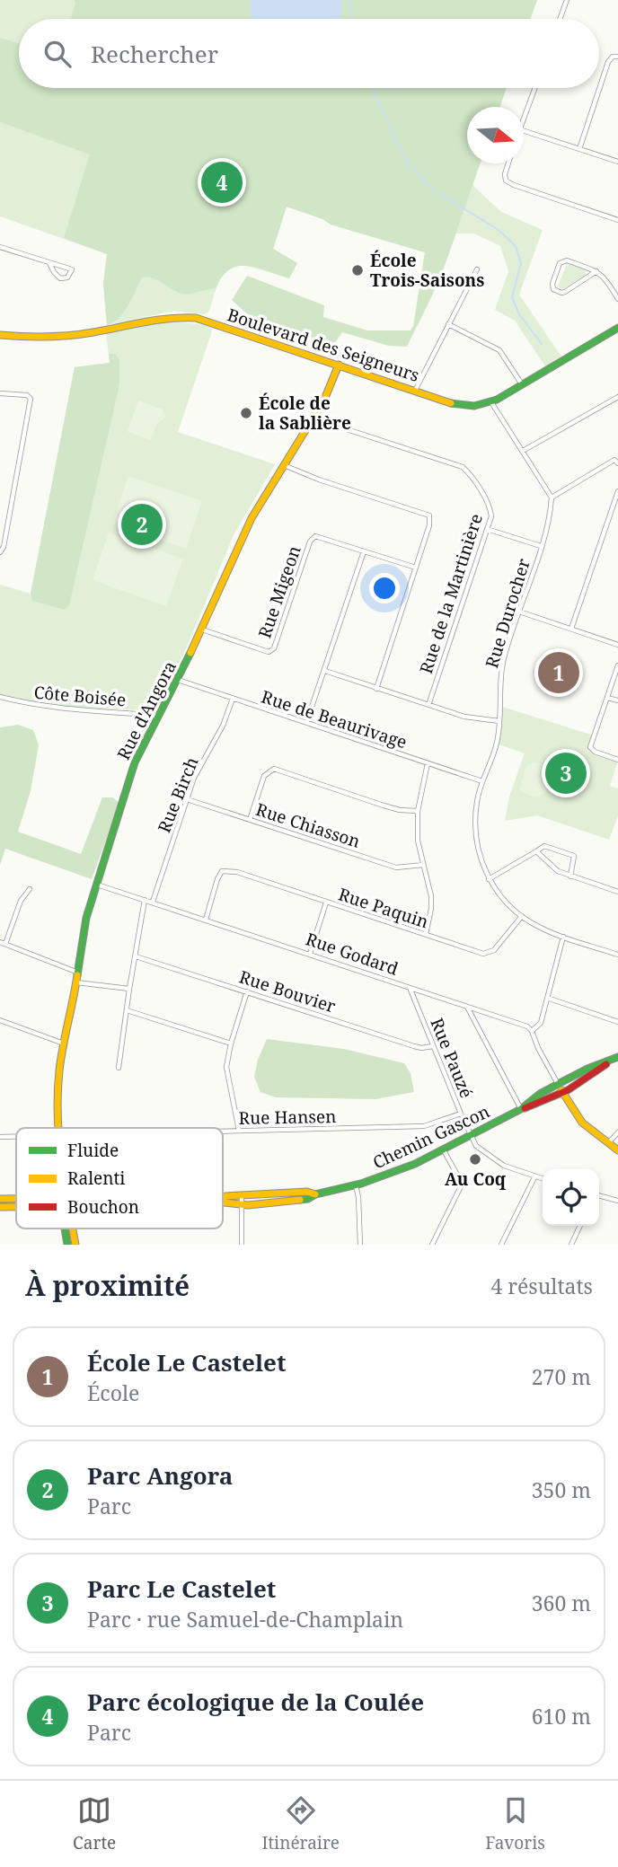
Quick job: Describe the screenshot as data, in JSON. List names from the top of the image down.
{
  "streets": {
    "street": [
      "Boulevard des Seigneurs",
      "Rue Migeon",
      "Rue de la Martinière",
      "Rue Durocher",
      "Côte Boisée",
      "Rue d'Angora",
      "Rue de Beaurivage",
      "Rue Birch",
      "Rue Chiasson",
      "Rue Paquin",
      "Rue Godard",
      "Rue Bouvier",
      "Rue Pauzé",
      "Rue Hansen",
      "Chemin Gascon"
    ]
  },
  "crossings": [
    ["Boulevard des Seigneurs", "Rue d'Angora"],
    ["Rue Migeon", "Rue d'Angora"],
    ["Rue de la Martinière", "Rue d'Angora"],
    ["Rue Durocher", "Rue de Beaurivage"],
    ["Rue Durocher", "Rue Paquin"],
    ["Côte Boisée", "Rue d'Angora"],
    ["Rue d'Angora", "Rue de Beaurivage"],
    ["Rue d'Angora", "Rue Godard"],
    ["Rue de Beaurivage", "Rue Birch"],
    ["Rue Birch", "Rue Chiasson"],
    ["Rue Birch", "Rue Godard"],
    ["Rue Paquin", "Rue Godard"],
    ["Rue Godard", "Rue Pauzé"],
    ["Rue Bouvier", "Rue Pauzé"],
    ["Rue Pauzé", "Rue Hansen"],
    ["Rue Pauzé", "Chemin Gascon"]
  ],
  "places": ["École Trois-Saisons", "École de la Sablière", "Au Coq"],
  "legend": ["Fluide", "Ralenti", "Bouchon"],
  "north": "right",
  "page": {
    "search": "Rechercher",
    "pins": [
      "4",
      "2",
      "1",
      "3"
    ],
    "heading": ["À proximité", "4 résultats"],
    "list": [
      {
        "mark": "1",
        "name": "École Le Castelet",
        "note": "École",
        "value": "270 m"
      },
      {
        "mark": "2",
        "name": "Parc Angora",
        "note": "Parc",
        "value": "350 m"
      },
      {
        "mark": "3",
        "name": "Parc Le Castelet",
        "note": "Parc · rue Samuel-de-Champlain",
        "value": "360 m"
      },
      {
        "mark": "4",
        "name": "Parc écologique de la Coulée",
        "note": "Parc",
        "value": "610 m"
      }
    ],
    "nav": ["Carte", "Itinéraire", "Favoris"]
  }
}
